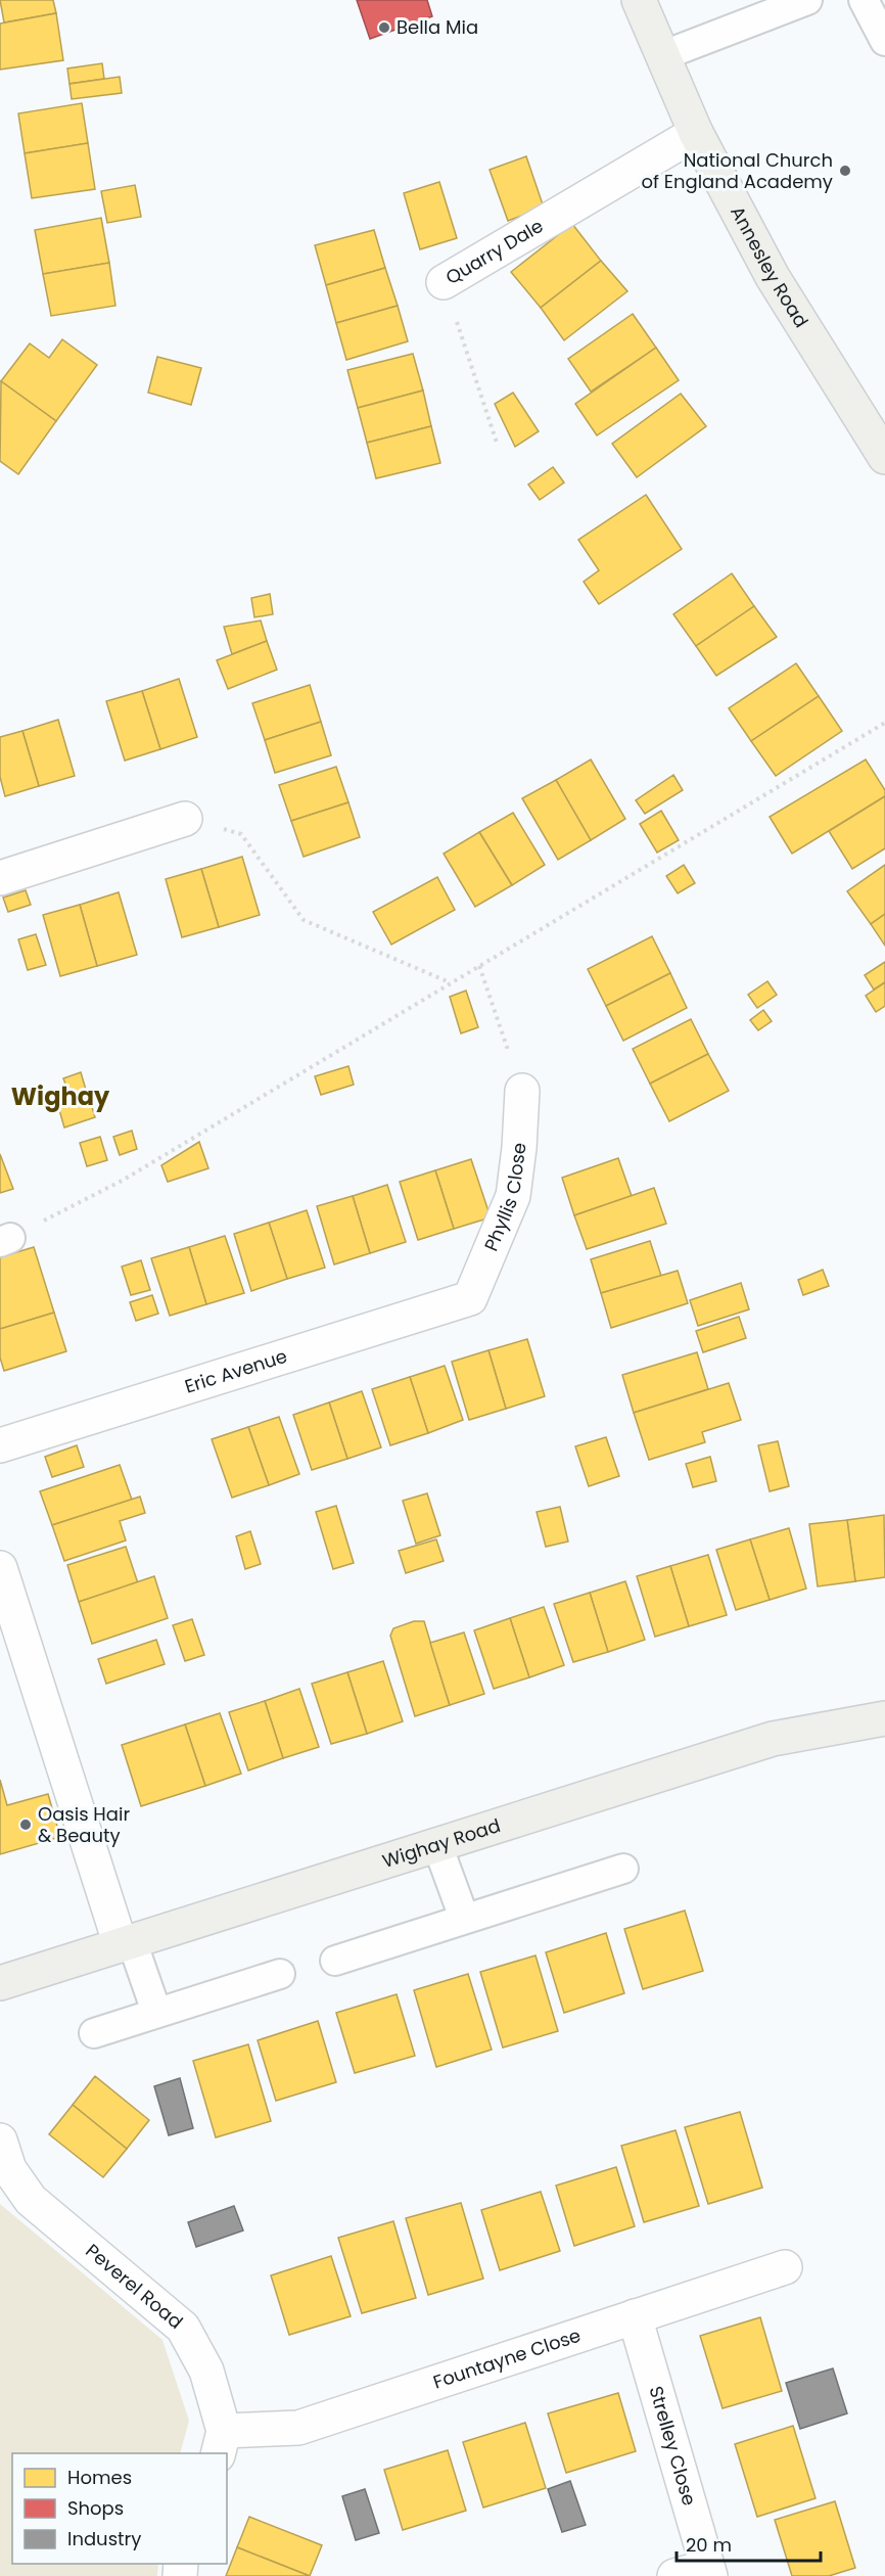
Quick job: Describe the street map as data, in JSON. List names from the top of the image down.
{
  "streets": {
    "main road": ["Annesley Road", "Wighay Road"],
    "street": [
      "Quarry Dale",
      "Phyllis Close",
      "Eric Avenue",
      "Peverel Road",
      "Fountayne Close",
      "Strelley Close"
    ]
  },
  "crossings": [
    ["Quarry Dale", "Annesley Road"],
    ["Phyllis Close", "Eric Avenue"],
    ["Peverel Road", "Fountayne Close"],
    ["Fountayne Close", "Strelley Close"]
  ],
  "districts": ["Wighay"],
  "places": ["Bella Mia", "National Church of England Academy", "Oasis Hair & Beauty"],
  "legend": ["Homes", "Shops", "Industry"],
  "scale_bar": "20 m"
}
